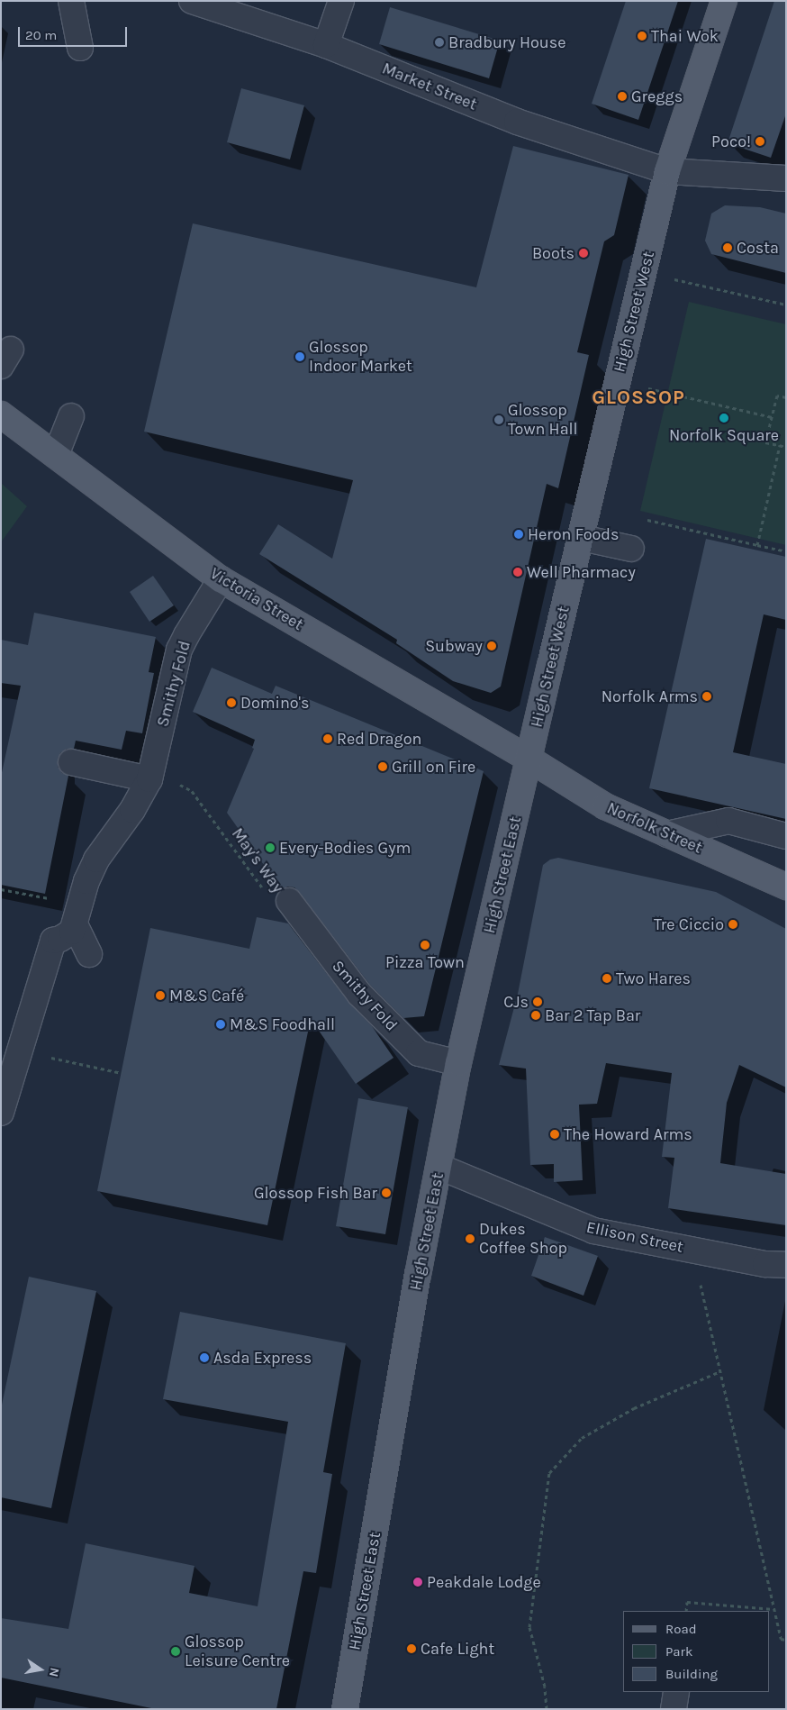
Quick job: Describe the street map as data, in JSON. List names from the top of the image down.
{
  "streets": {
    "main road": [
      "High Street West",
      "Victoria Street",
      "Norfolk Street",
      "High Street East"
    ],
    "street": ["Market Street", "Smithy Fold", "Ellison Street"],
    "path": ["May's Way"]
  },
  "crossings": [
    ["Market Street", "High Street West"],
    ["High Street West", "Victoria Street"],
    ["High Street West", "Norfolk Street"],
    ["High Street West", "High Street East"],
    ["Victoria Street", "Smithy Fold"],
    ["Victoria Street", "Norfolk Street"],
    ["Victoria Street", "High Street East"],
    ["Smithy Fold", "May's Way"],
    ["Smithy Fold", "High Street East"],
    ["Norfolk Street", "High Street East"],
    ["High Street East", "Ellison Street"]
  ],
  "districts": ["GLOSSOP"],
  "places": [
    "Thai Wok",
    "Bradbury House",
    "Greggs",
    "Poco!",
    "Costa",
    "Boots",
    "Glossop Indoor Market",
    "Norfolk Square",
    "Glossop Town Hall",
    "Heron Foods",
    "Well Pharmacy",
    "Subway",
    "Norfolk Arms",
    "Domino's",
    "Red Dragon",
    "Grill on Fire",
    "Every-Bodies Gym",
    "Tre Ciccio",
    "Pizza Town",
    "Two Hares",
    "M&S Café",
    "CJs",
    "Bar 2 Tap Bar",
    "M&S Foodhall",
    "The Howard Arms",
    "Glossop Fish Bar",
    "Dukes Coffee Shop",
    "Asda Express",
    "Peakdale Lodge",
    "Cafe Light",
    "Glossop Leisure Centre"
  ],
  "legend": ["Road", "Park", "Building"],
  "scale_bar": "20 m",
  "north": "right"
}
